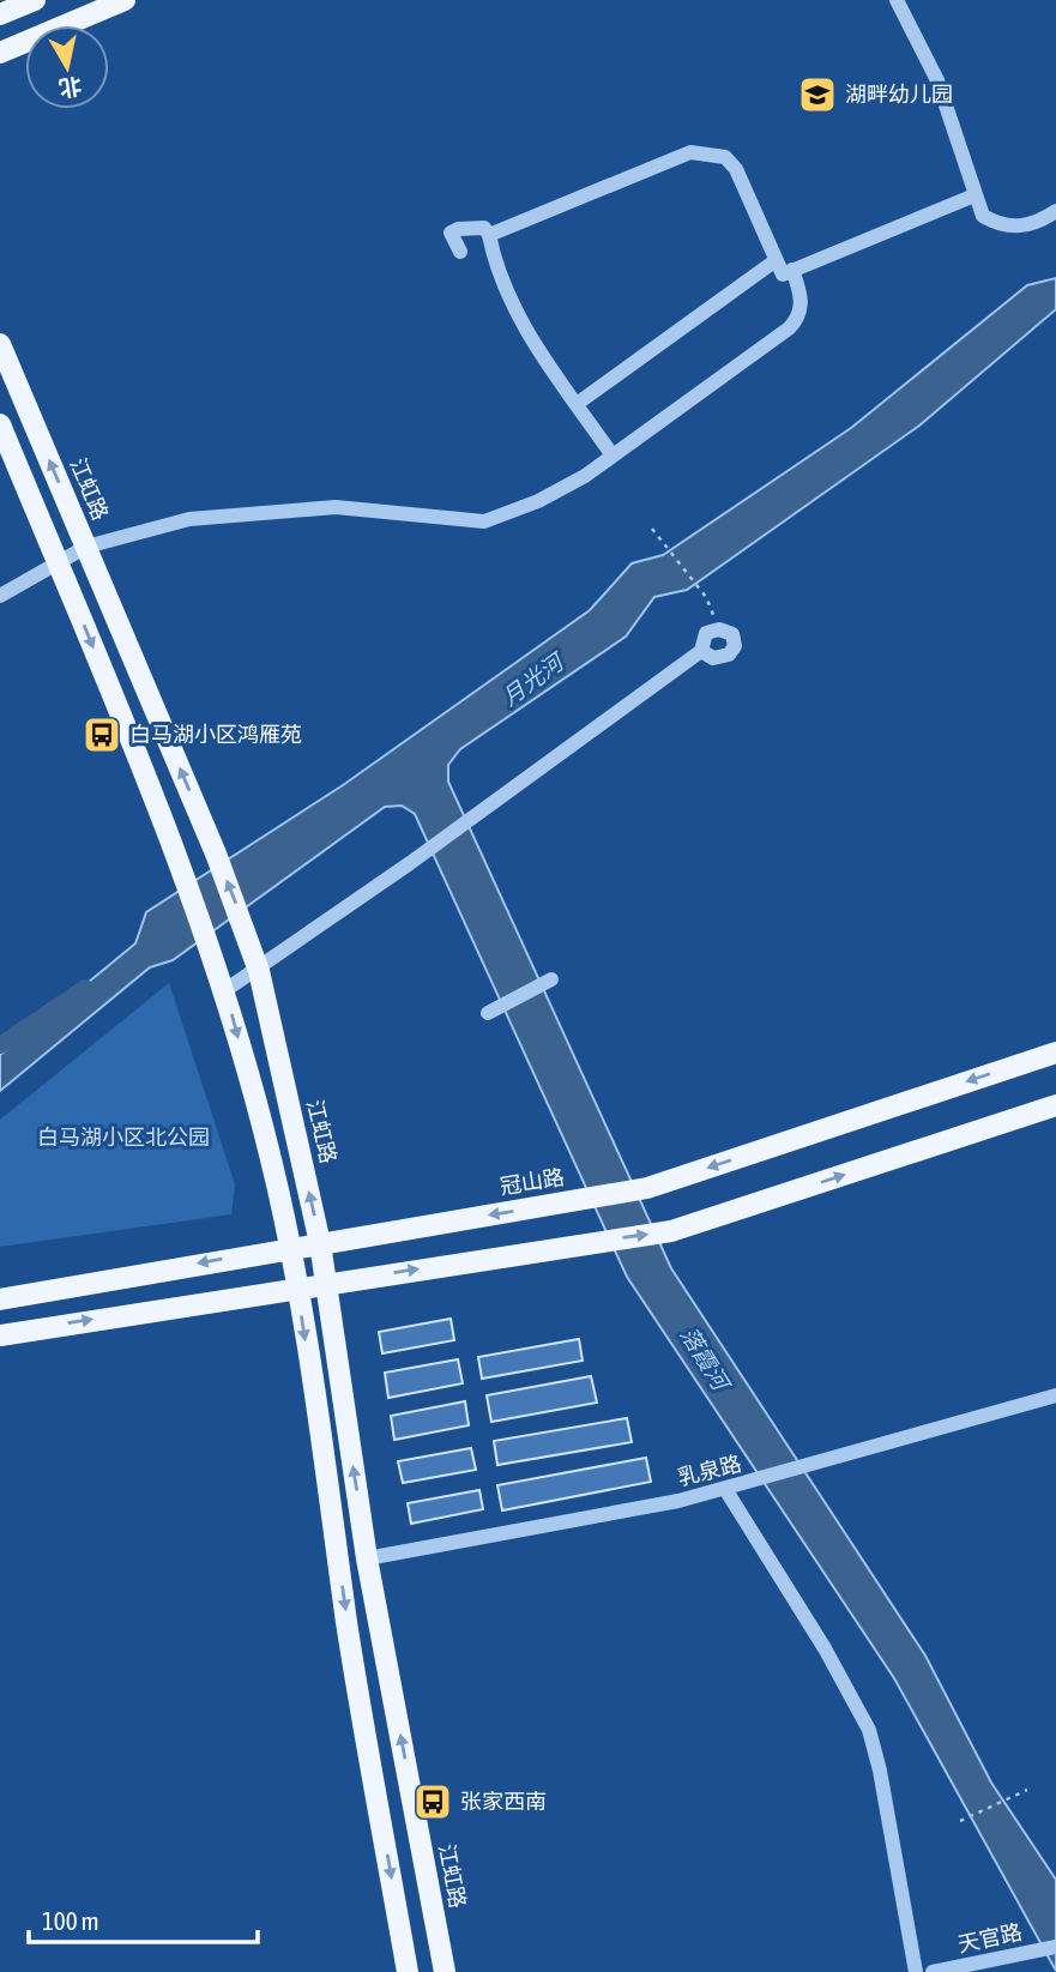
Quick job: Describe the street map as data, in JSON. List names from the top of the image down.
{
  "streets": {
    "main road": ["江虹路", "冠山路"],
    "street": ["乳泉路", "天官路"]
  },
  "crossings": [
    ["江虹路", "冠山路"],
    ["江虹路", "乳泉路"]
  ],
  "water": ["月光河", "落霞河"],
  "parks": ["白马湖小区北公园"],
  "places": {
    "school or university": ["湖畔幼儿园"],
    "bus stop": ["白马湖小区鸿雁苑", "张家西南"]
  },
  "scale_bar": "100 m",
  "north": "bottom"
}
